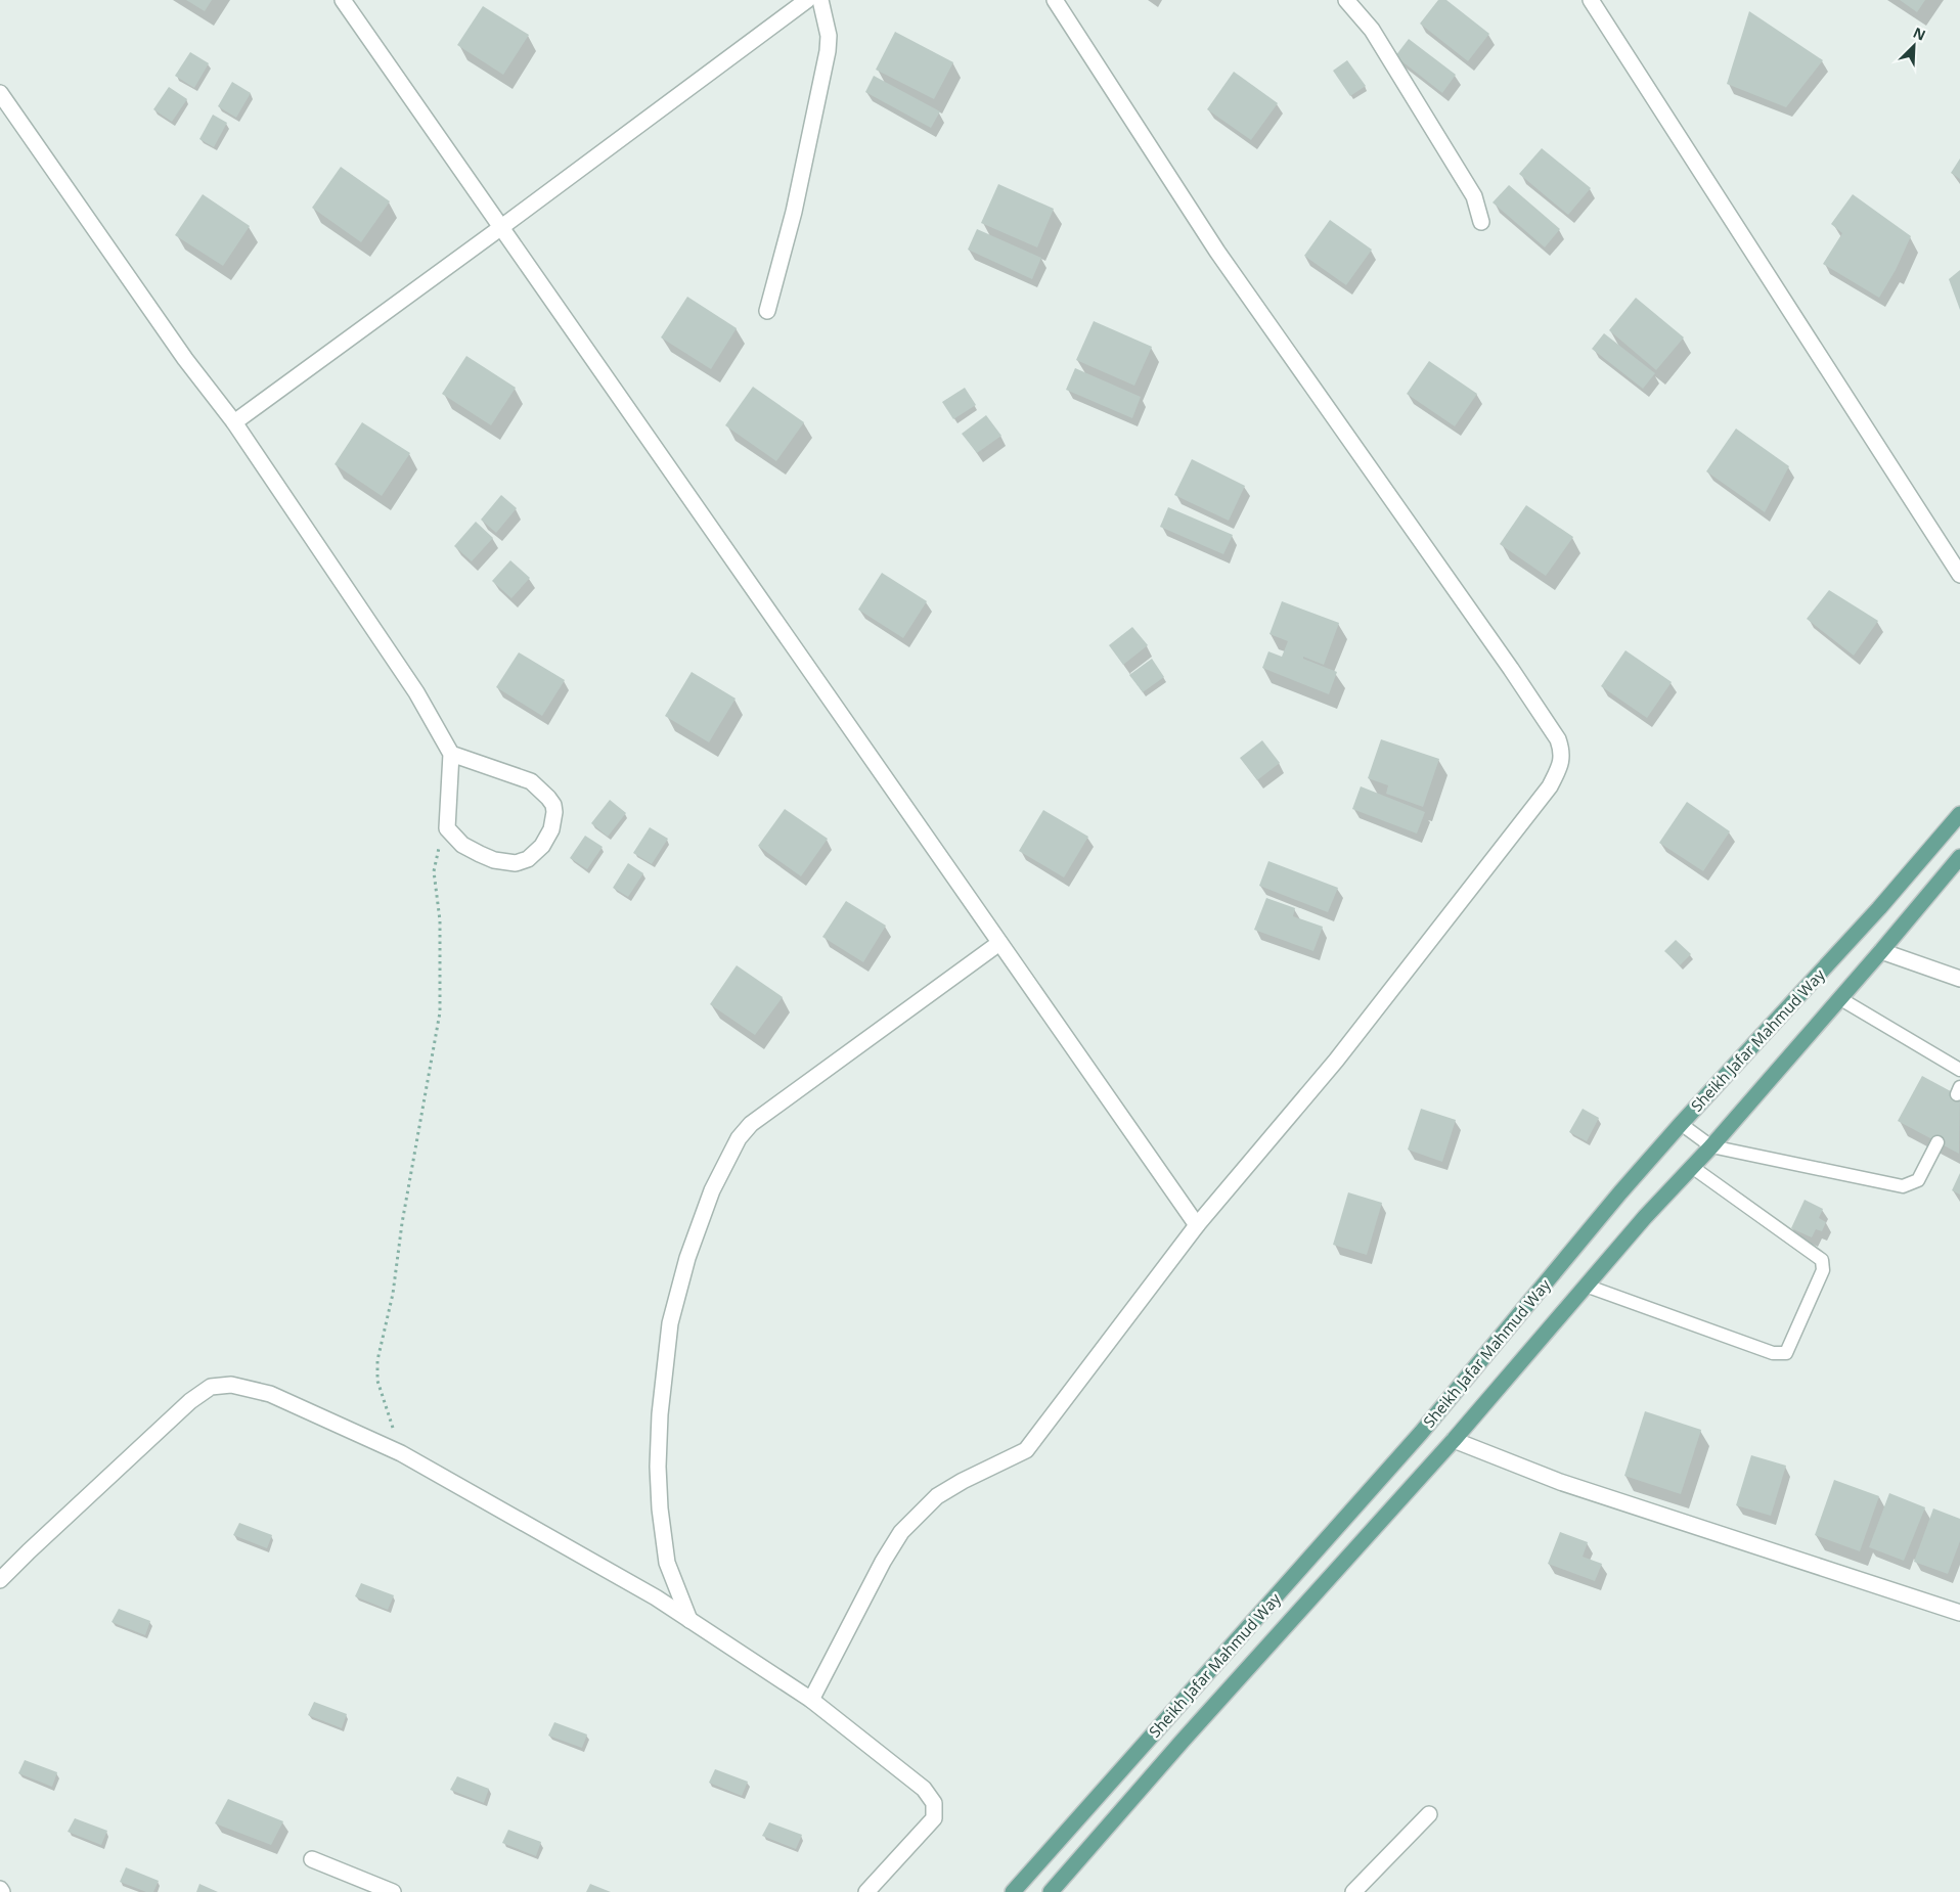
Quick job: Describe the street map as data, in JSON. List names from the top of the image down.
{
  "streets": {
    "main road": ["Sheikh Jafar Mahmud Way"]
  },
  "north": "top right"
}
